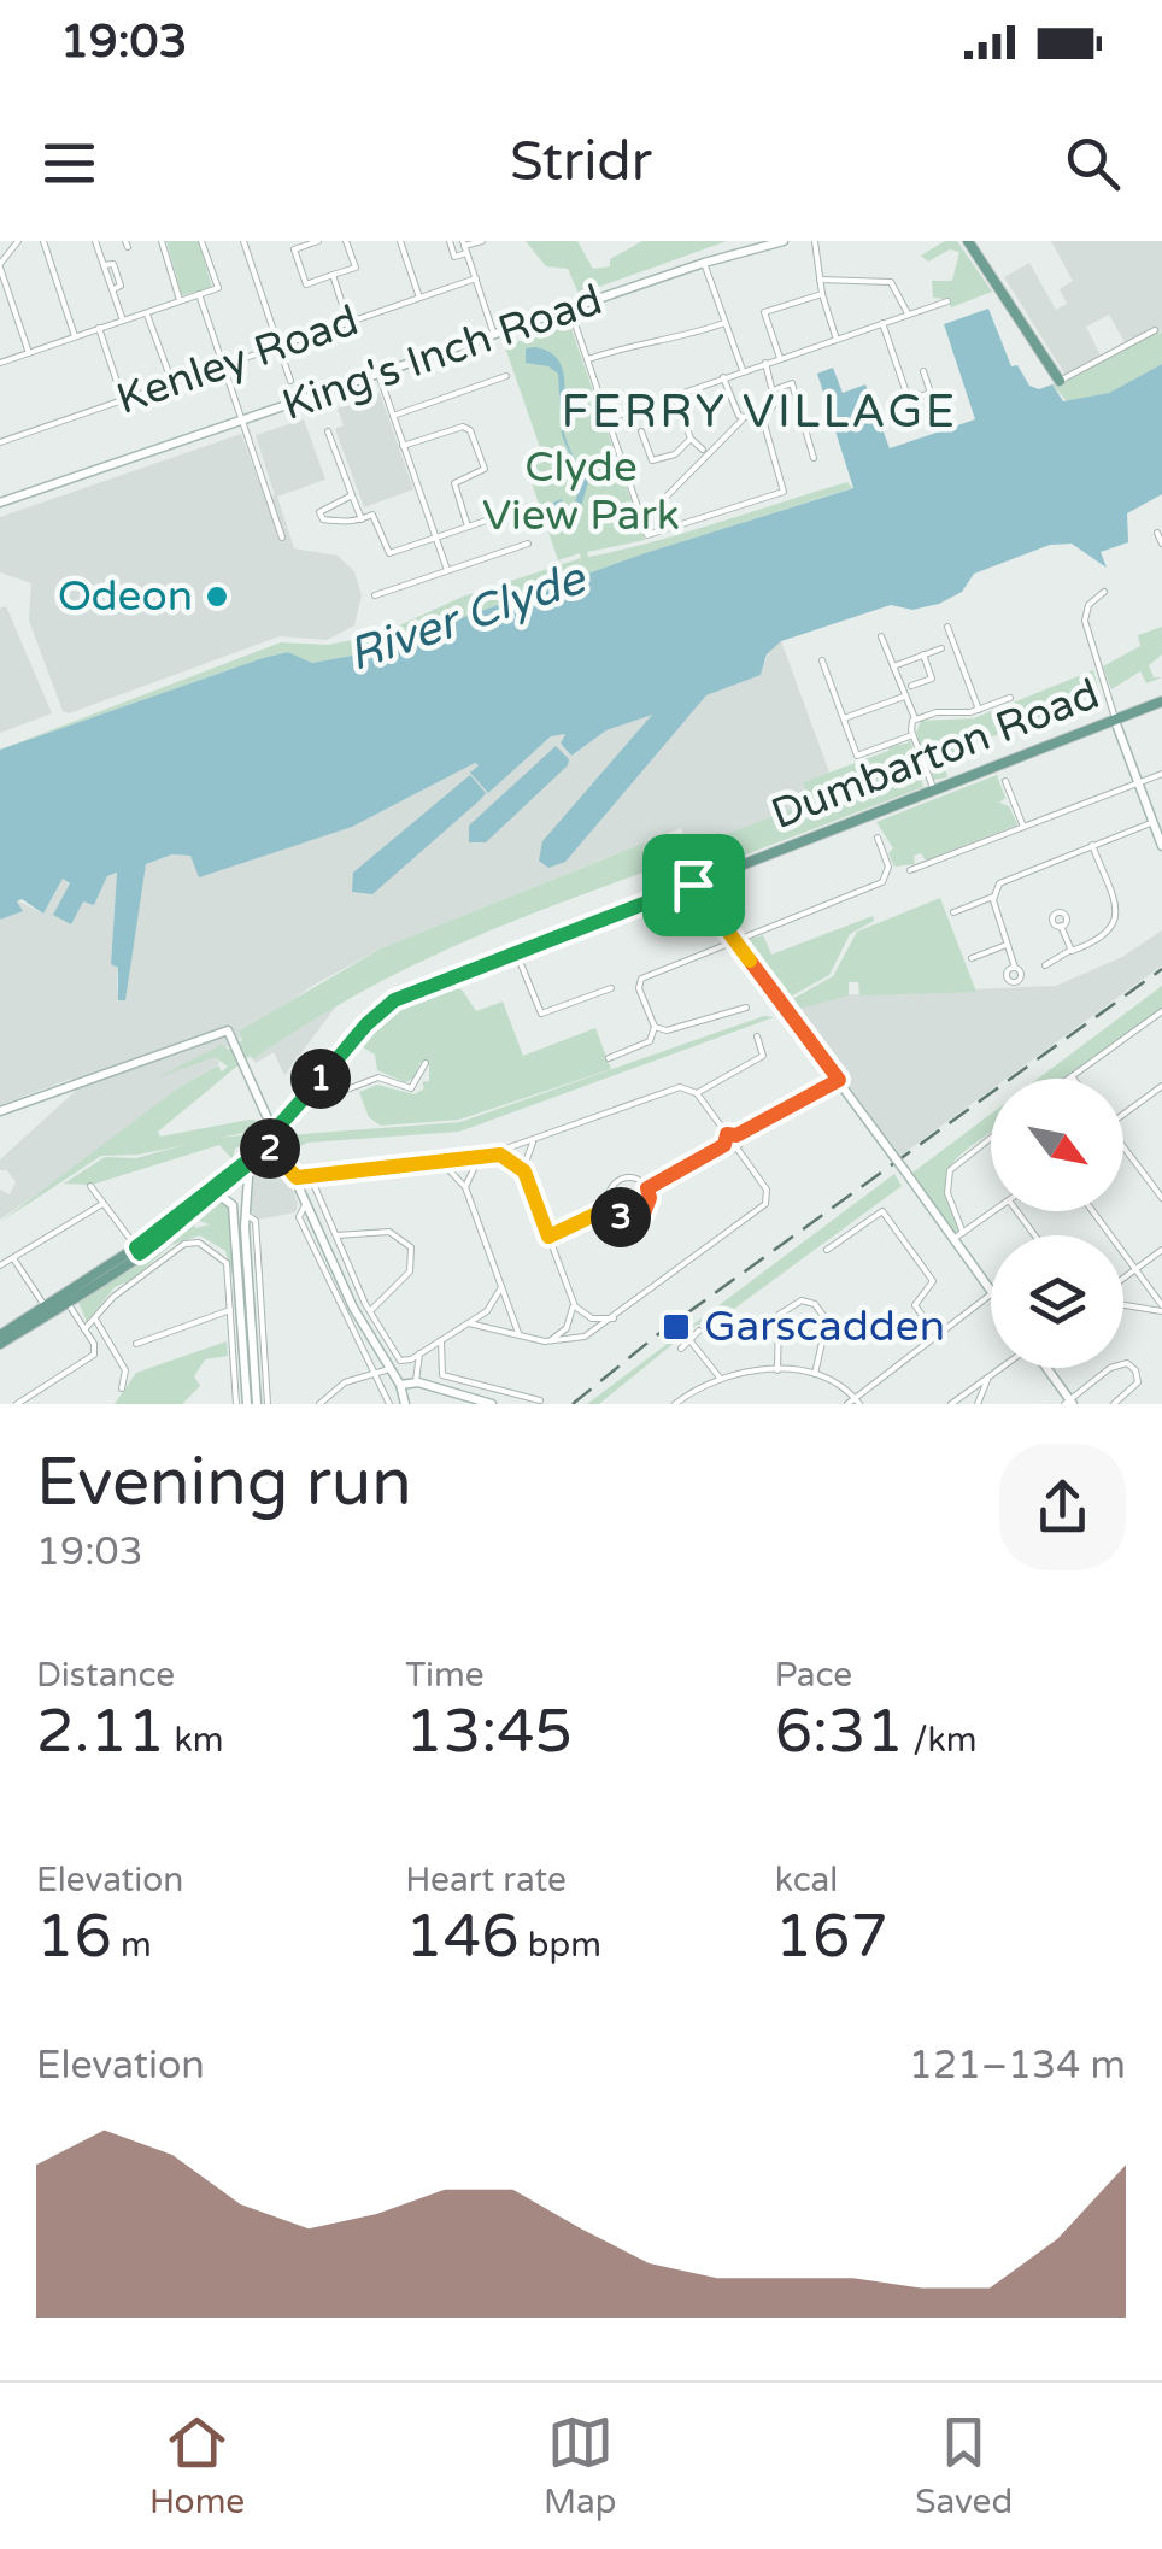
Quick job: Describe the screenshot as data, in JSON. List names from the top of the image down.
{
  "streets": {
    "main road": ["Dumbarton Road"],
    "street": ["King's Inch Road", "Kenley Road"]
  },
  "districts": ["FERRY VILLAGE"],
  "water": ["River Clyde"],
  "parks": ["Clyde View Park"],
  "places": {
    "other": ["Odeon"],
    "transit": ["Garscadden"]
  },
  "north": "bottom right",
  "page": {
    "status": "19:03",
    "header": "Stridr",
    "pins": ["1", "2", "3"],
    "heading": ["Evening run", "19:03"],
    "stats": [
      ["Distance", "2.11 km"],
      ["Time", "13:45"],
      ["Pace", "6:31 /km"],
      ["Elevation", "16 m"],
      ["Heart rate", "146 bpm"],
      ["kcal", "167"]
    ],
    "chart": ["Elevation", "121–134 m"],
    "tabs": ["Home", "Map", "Saved"]
  }
}
